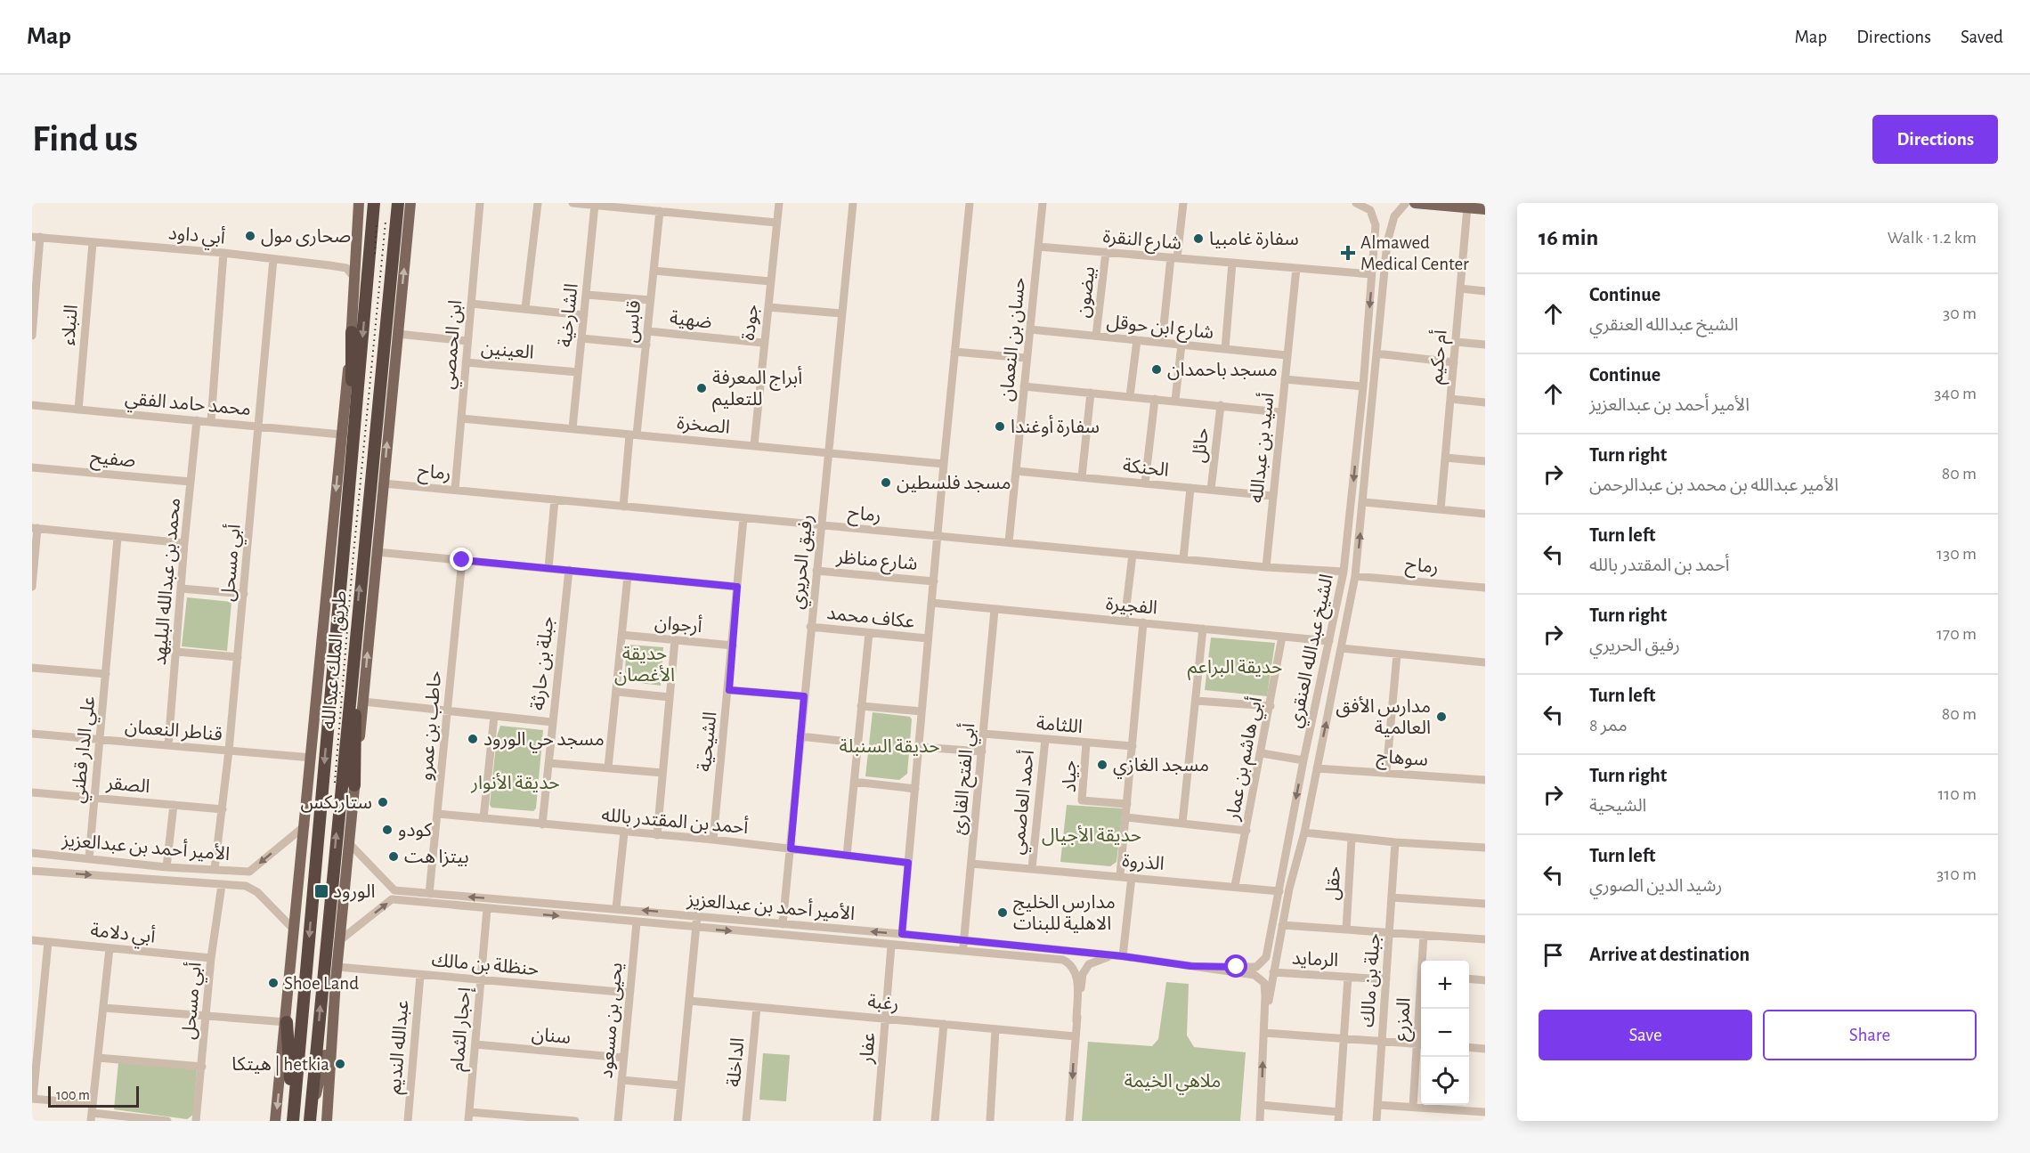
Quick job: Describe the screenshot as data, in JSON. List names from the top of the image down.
{
  "streets": {
    "highway": ["طريق الملك عبدالله"],
    "street": [
      "أبي داود",
      "شارع النقرة",
      "بيضون",
      "الشارخية",
      "ضهية",
      "قابس",
      "جودة",
      "النبلاء",
      "شارع ابن حوقل",
      "حسان بن النعمان",
      "ابن الحمصي",
      "العينين",
      "أم حكيم",
      "محمد حامد الفقي",
      "الصخرة",
      "حائل",
      "أسيد بن عبدالله",
      "صفيح",
      "الحنكة",
      "رماح",
      "شارع مناظر",
      "رفيق الحريري",
      "أبي مسحل",
      "محمد بن عبدالله البليهد",
      "الفجيرة",
      "عكاف محمد",
      "أرجوان",
      "الشيخ عبدالله العنقري",
      "جبلة بن حارثة",
      "اللثامة",
      "حاطب بن عمرو",
      "قناطر النعمان",
      "الشيحية",
      "علي الدار قطني",
      "سوهاج",
      "أبي هاشم بن عمار",
      "جياد",
      "أبي الفتح القارئ",
      "الصقر",
      "أحمد العاصمي",
      "أحمد بن المقتدر بالله",
      "الأمير أحمد بن عبدالعزيز",
      "الذروة",
      "حقل",
      "أبي دلامة",
      "الرمايد",
      "حنظلة بن مالك",
      "جبلة بن مالك",
      "رغبة",
      "المزرع",
      "يحيى بن مسعود",
      "إحجار الثمام",
      "سنان",
      "عبدالله النديم",
      "عفار",
      "الداخلة"
    ]
  },
  "crossings": [
    ["أبي داود", "النبلاء"],
    ["أبي داود", "أبي مسحل"],
    ["شارع النقرة", "بيضون"],
    ["شارع النقرة", "حسان بن النعمان"],
    ["شارع النقرة", "أسيد بن عبدالله"],
    ["شارع النقرة", "الشيخ عبدالله العنقري"],
    ["بيضون", "شارع ابن حوقل"],
    ["الشارخية", "العينين"],
    ["الشارخية", "الصخرة"],
    ["ضهية", "قابس"],
    ["ضهية", "جودة"],
    ["قابس", "الصخرة"],
    ["قابس", "رماح"],
    ["جودة", "الصخرة"],
    ["النبلاء", "محمد حامد الفقي"],
    ["شارع ابن حوقل", "حسان بن النعمان"],
    ["شارع ابن حوقل", "أسيد بن عبدالله"],
    ["حسان بن النعمان", "الحنكة"],
    ["حسان بن النعمان", "رماح"],
    ["ابن الحمصي", "العينين"],
    ["ابن الحمصي", "الصخرة"],
    ["ابن الحمصي", "رماح"],
    ["محمد حامد الفقي", "أبي مسحل"],
    ["محمد حامد الفقي", "محمد بن عبدالله البليهد"],
    ["الصخرة", "رفيق الحريري"],
    ["حائل", "الحنكة"],
    ["أسيد بن عبدالله", "الحنكة"],
    ["أسيد بن عبدالله", "رماح"],
    ["صفيح", "محمد بن عبدالله البليهد"],
    ["رماح", "رفيق الحريري"],
    ["رماح", "الشيخ عبدالله العنقري"],
    ["رماح", "طريق الملك عبدالله"],
    ["رماح", "الشيحية"],
    ["شارع مناظر", "رفيق الحريري"],
    ["رفيق الحريري", "عكاف محمد"],
    ["رفيق الحريري", "أحمد بن المقتدر بالله"],
    ["رفيق الحريري", "الأمير أحمد بن عبدالعزيز"],
    ["أبي مسحل", "قناطر النعمان"],
    ["أبي مسحل", "الصقر"],
    ["أبي مسحل", "الأمير أحمد بن عبدالعزيز"],
    ["أبي مسحل", "أبي دلامة"],
    ["محمد بن عبدالله البليهد", "قناطر النعمان"],
    ["الفجيرة", "الشيخ عبدالله العنقري"],
    ["الفجيرة", "أبي هاشم بن عمار"],
    ["الفجيرة", "أبي الفتح القارئ"],
    ["أرجوان", "الشيحية"],
    ["الشيخ عبدالله العنقري", "سوهاج"],
    ["الشيخ عبدالله العنقري", "الأمير أحمد بن عبدالعزيز"],
    ["الشيخ عبدالله العنقري", "الذروة"],
    ["الشيخ عبدالله العنقري", "الرمايد"],
    ["طريق الملك عبدالله", "الأمير أحمد بن عبدالعزيز"],
    ["طريق الملك عبدالله", "حنظلة بن مالك"],
    ["جبلة بن حارثة", "أحمد بن المقتدر بالله"],
    ["اللثامة", "جياد"],
    ["اللثامة", "أبي الفتح القارئ"],
    ["اللثامة", "أحمد العاصمي"],
    ["حاطب بن عمرو", "أحمد بن المقتدر بالله"],
    ["حاطب بن عمرو", "الأمير أحمد بن عبدالعزيز"],
    ["قناطر النعمان", "علي الدار قطني"],
    ["الشيحية", "أحمد بن المقتدر بالله"],
    ["علي الدار قطني", "الصقر"],
    ["علي الدار قطني", "الأمير أحمد بن عبدالعزيز"],
    ["أبي هاشم بن عمار", "الذروة"],
    ["أبي الفتح القارئ", "الأمير أحمد بن عبدالعزيز"],
    ["أبي الفتح القارئ", "الذروة"],
    ["أحمد العاصمي", "الذروة"],
    ["الأمير أحمد بن عبدالعزيز", "يحيى بن مسعود"],
    ["الأمير أحمد بن عبدالعزيز", "إحجار الثمام"],
    ["الأمير أحمد بن عبدالعزيز", "عفار"],
    ["الرمايد", "جبلة بن مالك"],
    ["حنظلة بن مالك", "يحيى بن مسعود"],
    ["حنظلة بن مالك", "إحجار الثمام"],
    ["حنظلة بن مالك", "عبدالله النديم"],
    ["رغبة", "عفار"],
    ["رغبة", "الداخلة"],
    ["يحيى بن مسعود", "سنان"],
    ["إحجار الثمام", "سنان"]
  ],
  "parks": [
    "حديقة الأغصان",
    "حديقة البراعم",
    "حديقة السنبلة",
    "حديقة الأنوار",
    "حديقة الأجيال",
    "ملاهي الخيمة"
  ],
  "places": {
    "other": [
      "صحارى مول",
      "سفارة غامبيا",
      "مسجد باحمدان",
      "أبراج المعرفة للتعليم",
      "سفارة أوغندا",
      "مسجد فلسطين",
      "مدارس الأفق العالمية",
      "مسجد حي الورود",
      "مسجد الغازي",
      "ستاربكس",
      "كودو",
      "بيتزا هت",
      "مدارس الخليج الاهلية للبنات",
      "Shoe Land",
      "هيتكا | hetkia"
    ],
    "health": ["Almawed Medical Center"],
    "transit": ["الورود"]
  },
  "scale_bar": "100 m",
  "page": {
    "header": "Map",
    "nav": ["Map", "Directions", "Saved"],
    "buttons": [
      "Directions",
      ["Save", "Share"]
    ],
    "title": "Find us",
    "heading": ["16 min", "Walk · 1.2 km"],
    "list": [
      ["Continue", "الشيخ عبدالله العنقري", "30 m"],
      ["Continue", "الأمير أحمد بن عبدالعزيز", "340 m"],
      ["Turn right", "الأمير عبدالله بن محمد بن عبدالرحمن", "80 m"],
      ["Turn left", "أحمد بن المقتدر بالله", "130 m"],
      ["Turn right", "رفيق الحريري", "170 m"],
      ["Turn left", "ممر 8", "80 m"],
      ["Turn right", "الشيحية", "110 m"],
      ["Turn left", "رشيد الدين الصوري", "310 m"],
      "Arrive at destination"
    ],
    "map_buttons": ["+", "−"],
    "scale": "100 m"
  }
}
